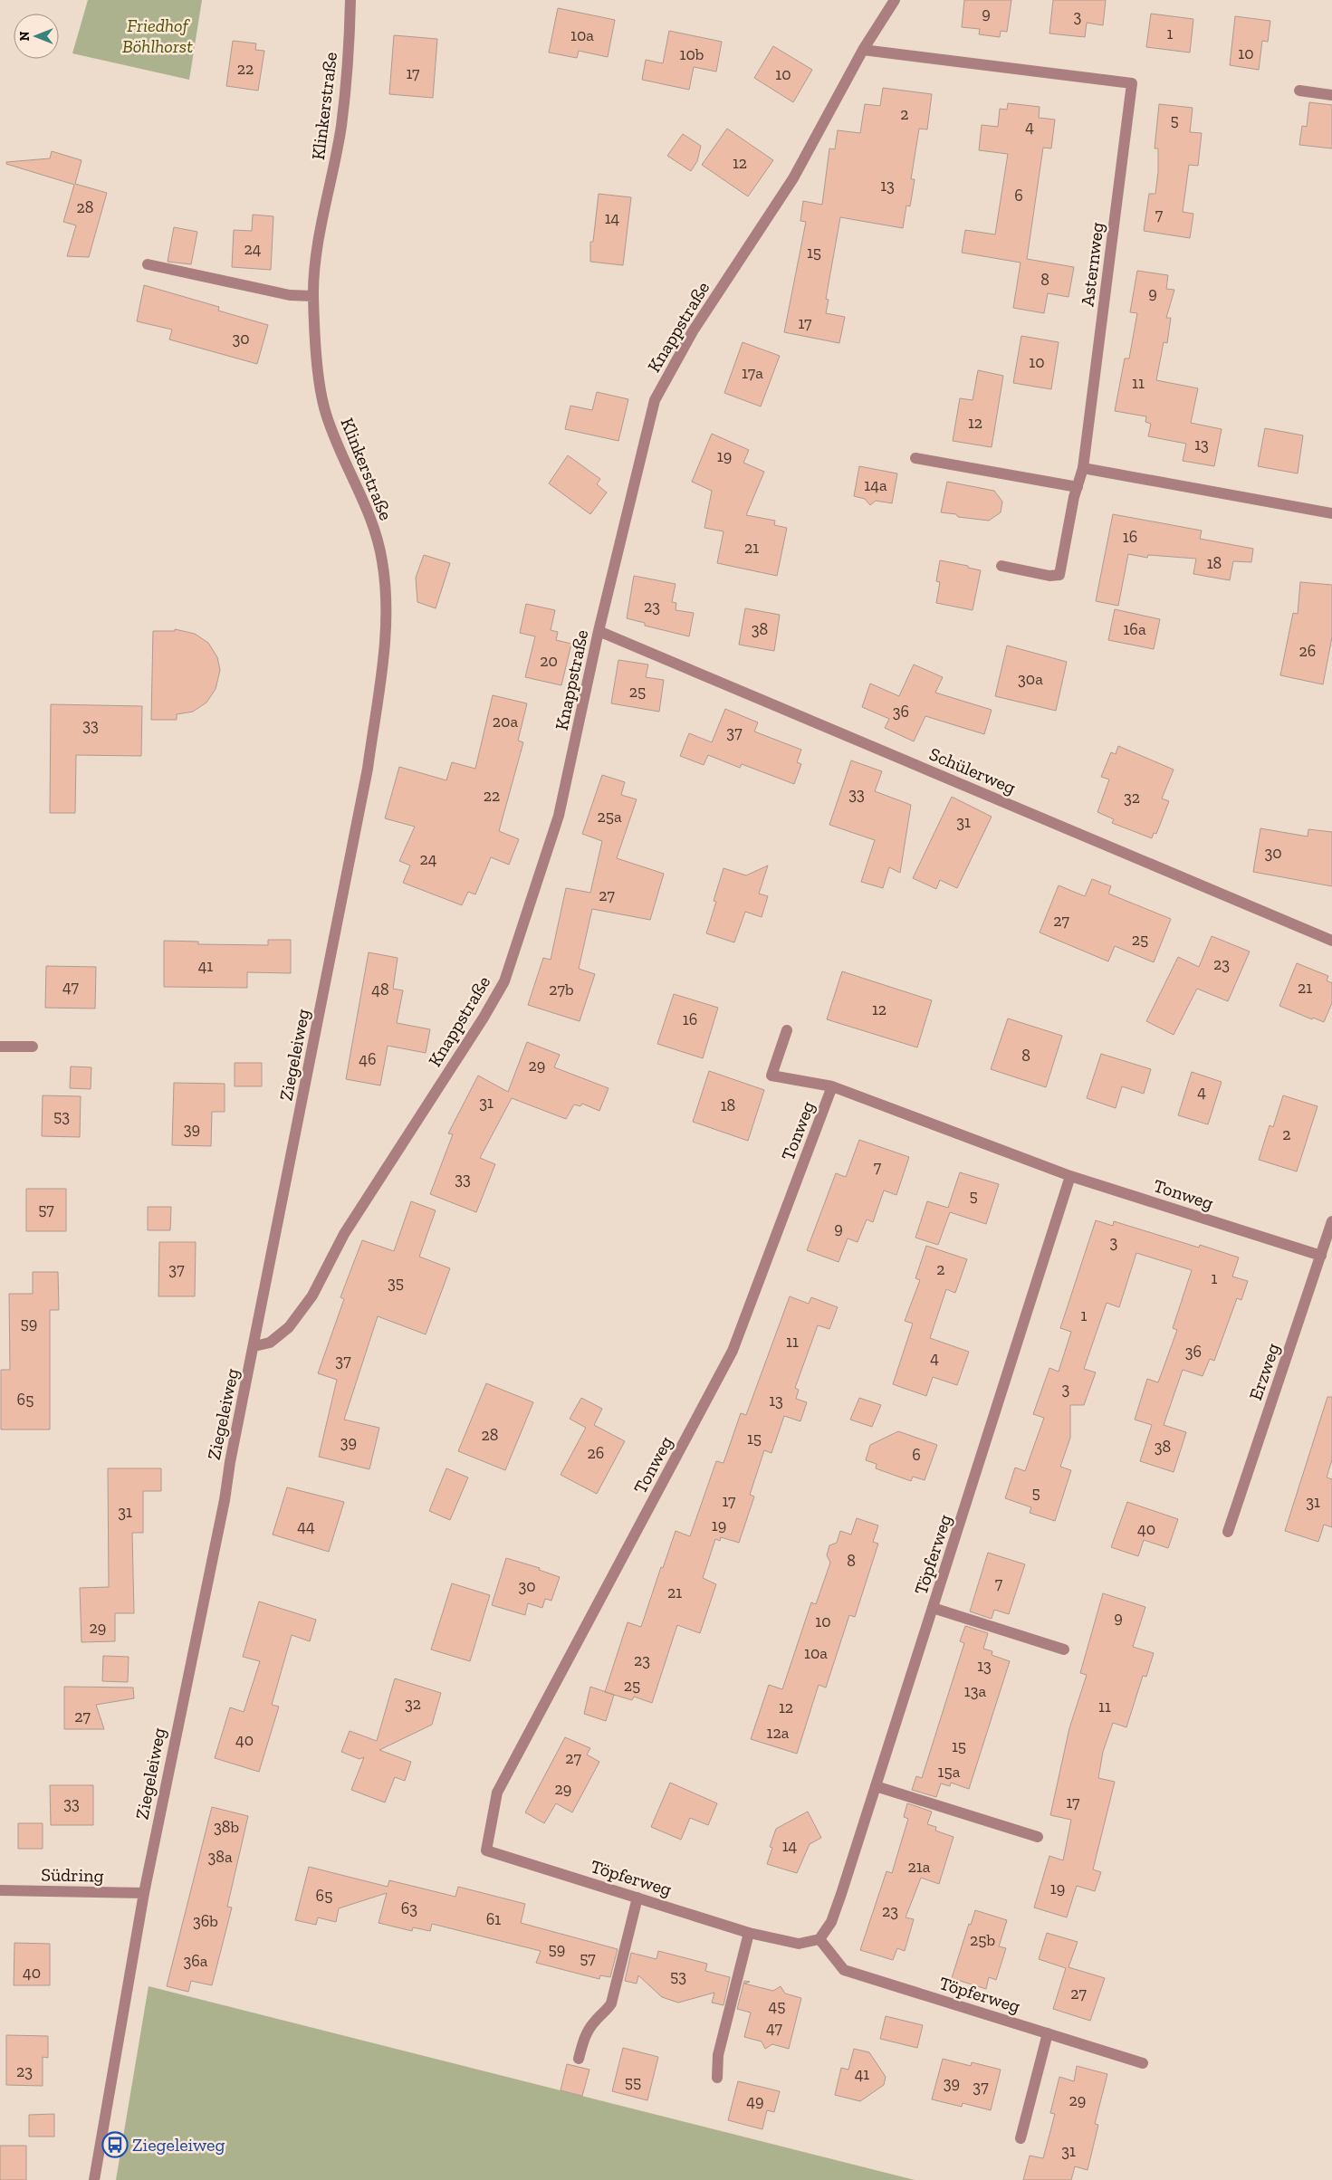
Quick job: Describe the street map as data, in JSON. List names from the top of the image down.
{
  "streets": {
    "street": [
      "Klinkerstraße",
      "Asternweg",
      "Knappstraße",
      "Schülerweg",
      "Ziegeleiweg",
      "Tonweg",
      "Erzweg",
      "Töpferweg",
      "Südring"
    ]
  },
  "crossings": [
    ["Klinkerstraße", "Ziegeleiweg"],
    ["Asternweg", "Knappstraße"],
    ["Knappstraße", "Schülerweg"],
    ["Knappstraße", "Ziegeleiweg"],
    ["Ziegeleiweg", "Südring"],
    ["Tonweg", "Erzweg"],
    ["Tonweg", "Töpferweg"]
  ],
  "parks": ["Friedhof Böhlhorst"],
  "places": {
    "bus stop": ["Ziegeleiweg"]
  },
  "house_numbers": [
    "9",
    "3",
    "1",
    "10a",
    "10",
    "10b",
    "22",
    "17",
    "10",
    "2",
    "5",
    "4",
    "12",
    "13",
    "6",
    "28",
    "7",
    "14",
    "24",
    "15",
    "8",
    "9",
    "17",
    "30",
    "10",
    "17a",
    "11",
    "12",
    "13",
    "19",
    "14a",
    "16",
    "21",
    "18",
    "23",
    "38",
    "16a",
    "26",
    "20",
    "30a",
    "25",
    "36",
    "20a",
    "33",
    "37",
    "33",
    "22",
    "32",
    "25a",
    "31",
    "30",
    "24",
    "27",
    "27",
    "25",
    "23",
    "41",
    "47",
    "21",
    "48",
    "27b",
    "12",
    "16",
    "8",
    "46",
    "29",
    "4",
    "31",
    "18",
    "53",
    "39",
    "2",
    "7",
    "33",
    "5",
    "57",
    "9",
    "3",
    "37",
    "2",
    "1",
    "35",
    "1",
    "59",
    "11",
    "36",
    "4",
    "37",
    "3",
    "65",
    "13",
    "28",
    "15",
    "39",
    "38",
    "26",
    "6",
    "5",
    "17",
    "31",
    "31",
    "19",
    "44",
    "40",
    "8",
    "7",
    "30",
    "21",
    "9",
    "10",
    "29",
    "10a",
    "23",
    "13",
    "25",
    "13a",
    "32",
    "11",
    "12",
    "27",
    "12a",
    "40",
    "15",
    "27",
    "15a",
    "29",
    "17",
    "33",
    "38b",
    "14",
    "38a",
    "21a",
    "19",
    "65",
    "63",
    "23",
    "61",
    "36b",
    "25b",
    "59",
    "57",
    "36a",
    "40",
    "53",
    "27",
    "45",
    "47",
    "23",
    "41",
    "55",
    "39",
    "37",
    "29",
    "49",
    "31"
  ],
  "north": "left"
}
